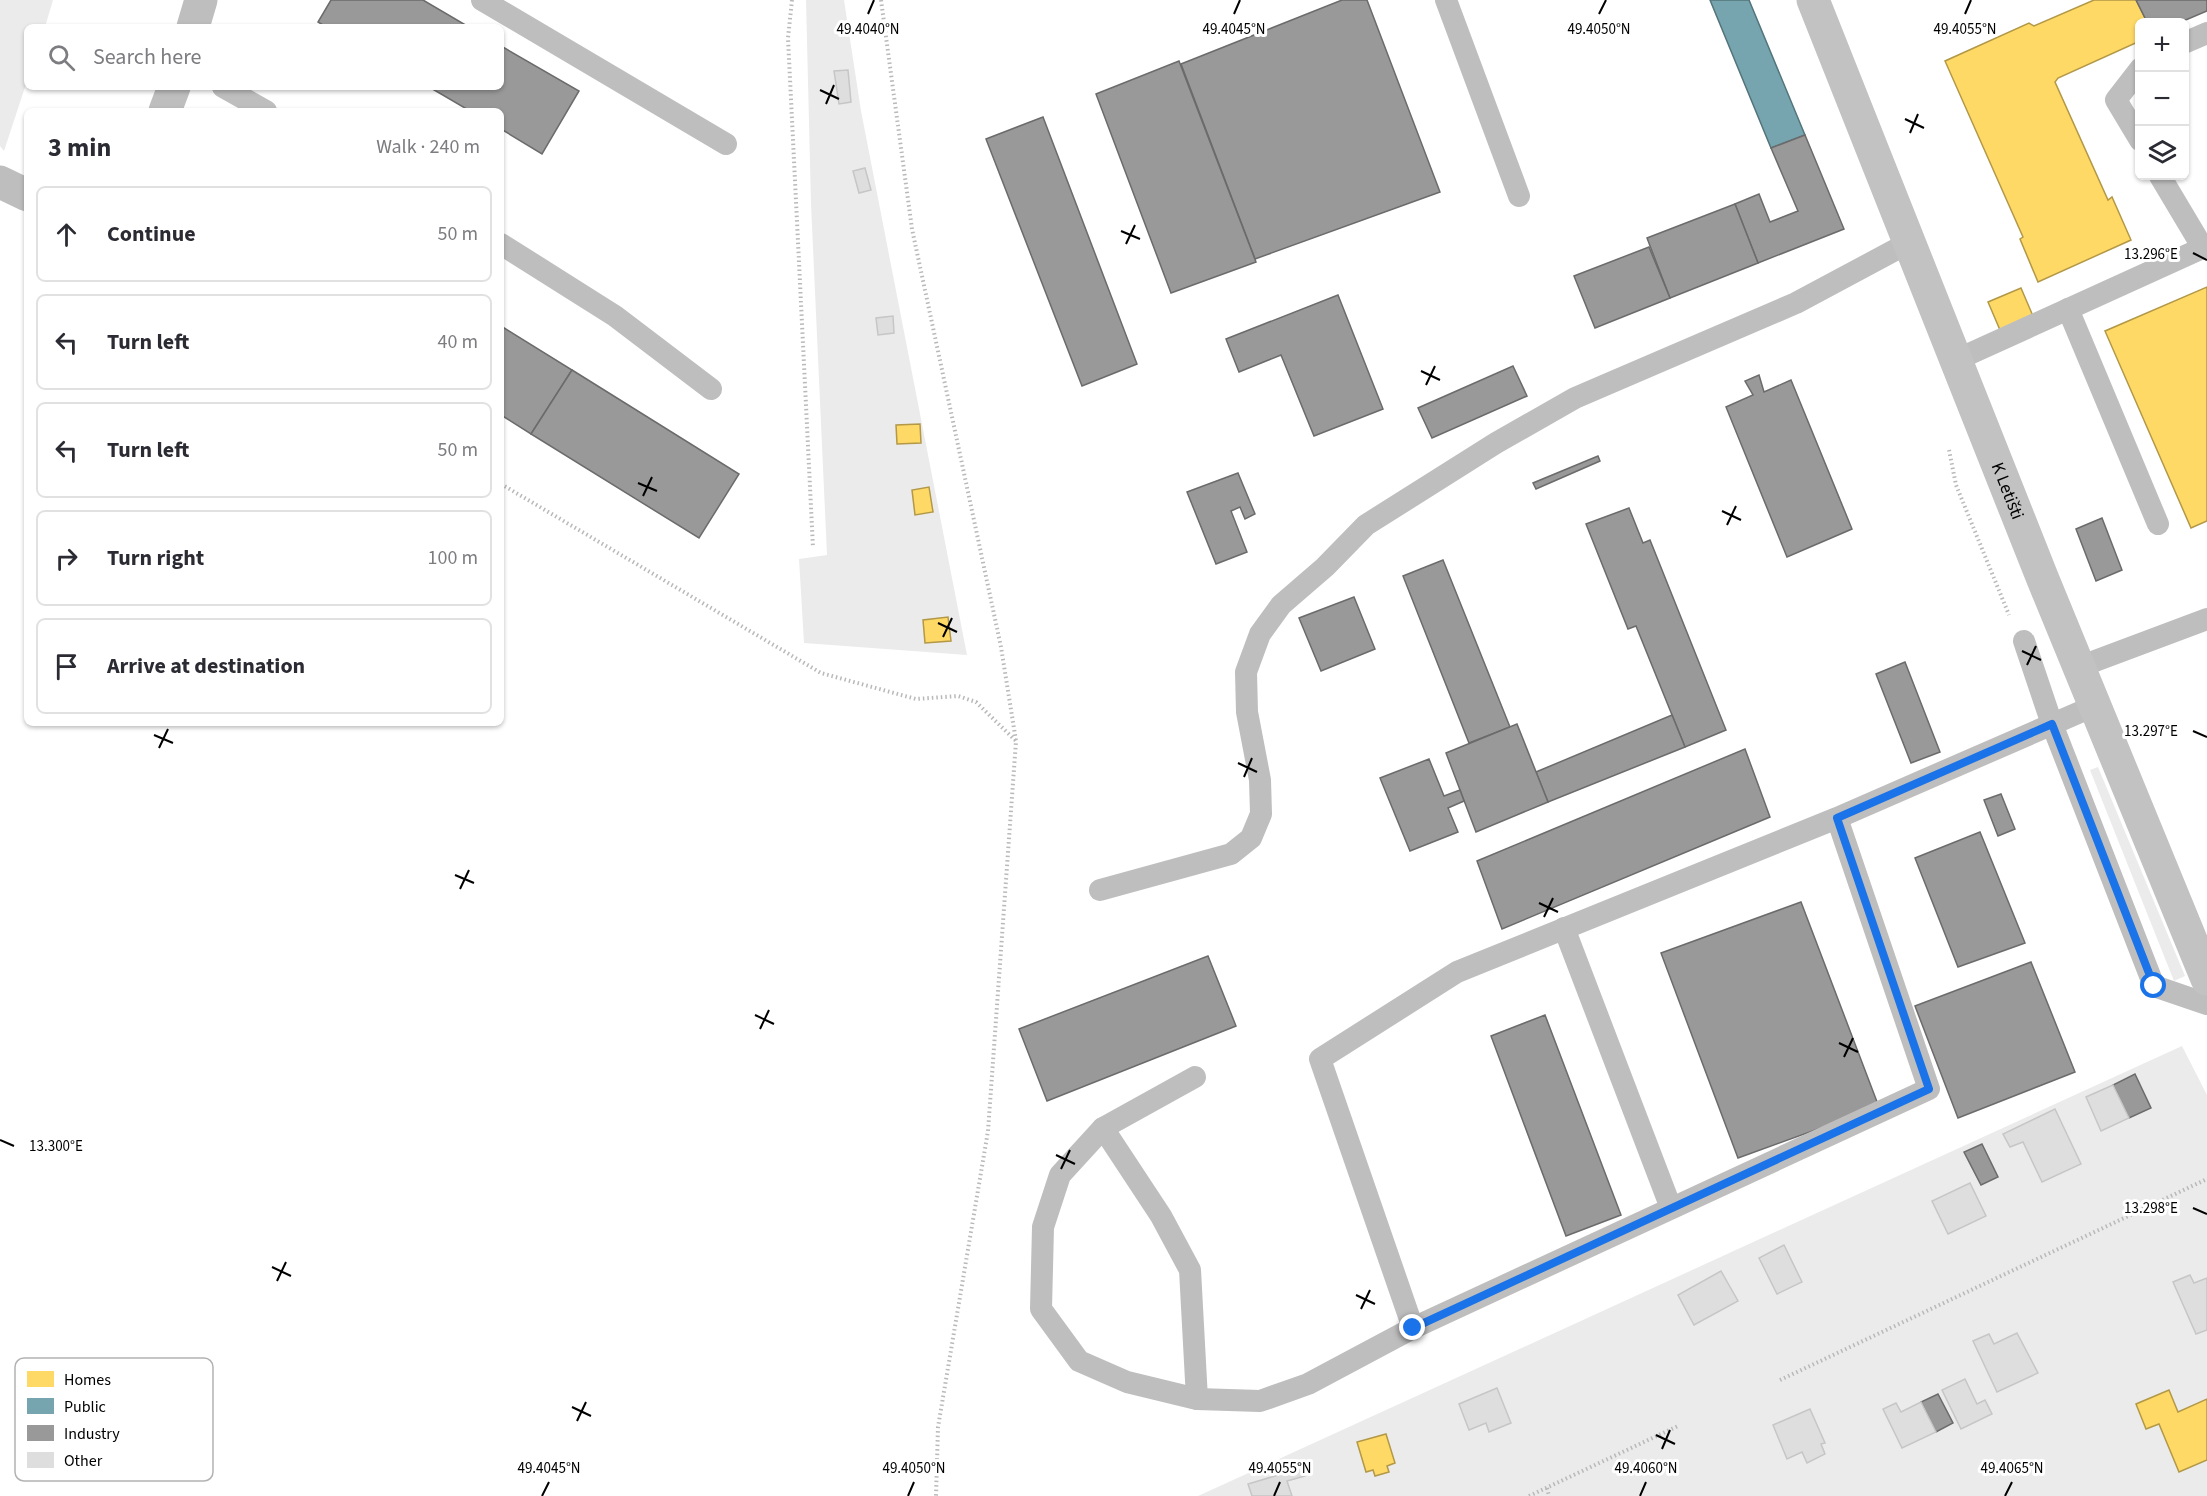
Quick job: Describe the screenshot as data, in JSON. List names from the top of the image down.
{
  "streets": {
    "main road": ["K Letišti"]
  },
  "legend": [
    "Homes",
    "Public",
    "Industry",
    "Other"
  ],
  "page": {
    "map_buttons": ["+", "−"],
    "search": "Search here",
    "heading": ["3 min", "Walk · 240 m"],
    "list": [
      ["Continue", "50 m"],
      ["Turn left", "40 m"],
      ["Turn left", "50 m"],
      ["Turn right", "100 m"],
      "Arrive at destination"
    ]
  },
  "coordinates": [
    "49.4040°N",
    "49.4045°N",
    "49.4050°N",
    "49.4055°N",
    "13.296°E",
    "13.297°E",
    "13.300°E",
    "13.298°E",
    "49.4060°N",
    "49.4065°N"
  ]
}
